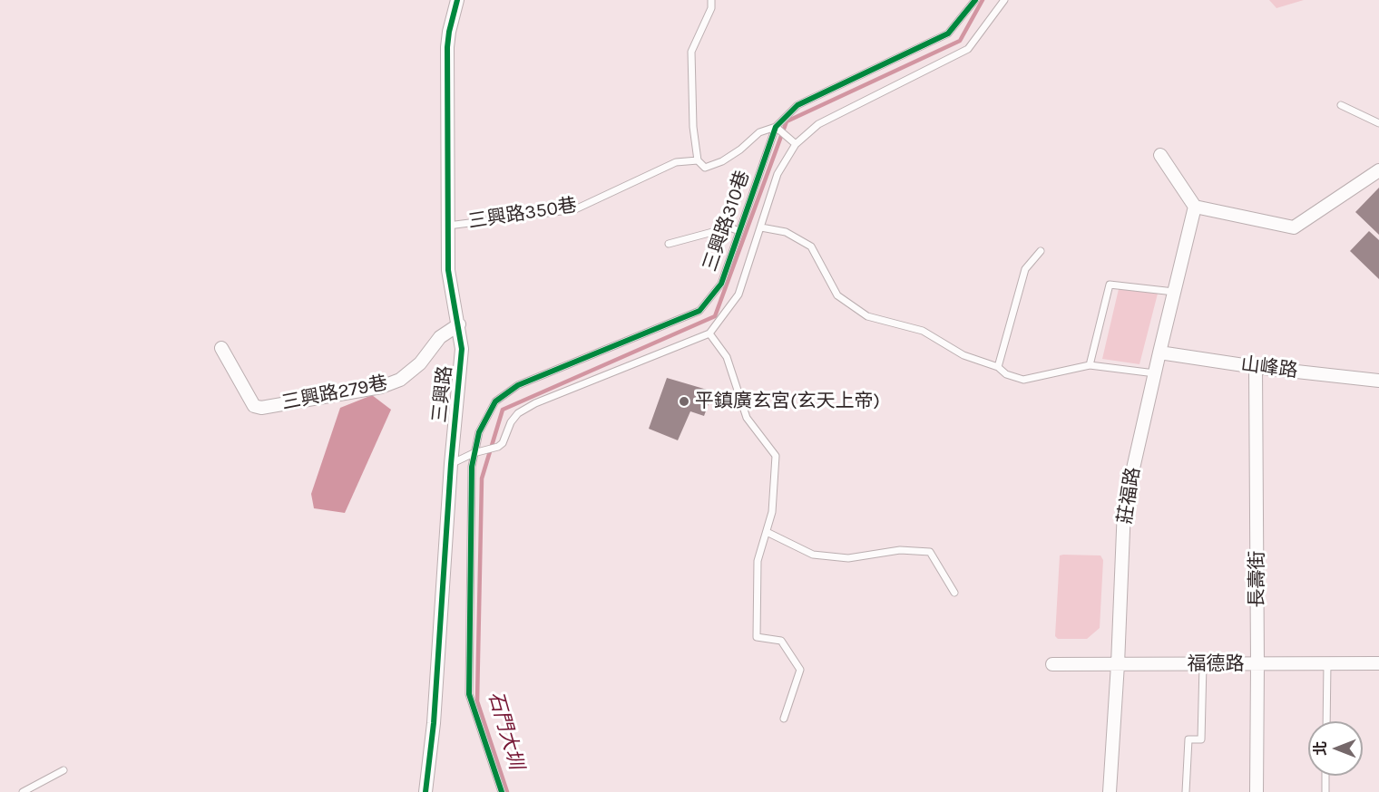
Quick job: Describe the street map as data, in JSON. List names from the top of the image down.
{
  "streets": {
    "street": [
      "山峰路",
      "三興路279巷",
      "三興路",
      "莊福路",
      "長壽街",
      "福德路"
    ],
    "lane": ["三興路350巷", "三興路310巷"]
  },
  "crossings": [
    ["三興路350巷", "三興路310巷"],
    ["三興路350巷", "三興路"],
    ["山峰路", "莊福路"],
    ["山峰路", "長壽街"],
    ["三興路279巷", "三興路"],
    ["莊福路", "福德路"],
    ["長壽街", "福德路"]
  ],
  "water": ["石門大圳"],
  "places": ["平鎮廣玄宮(玄天上帝)"],
  "north": "left"
}
